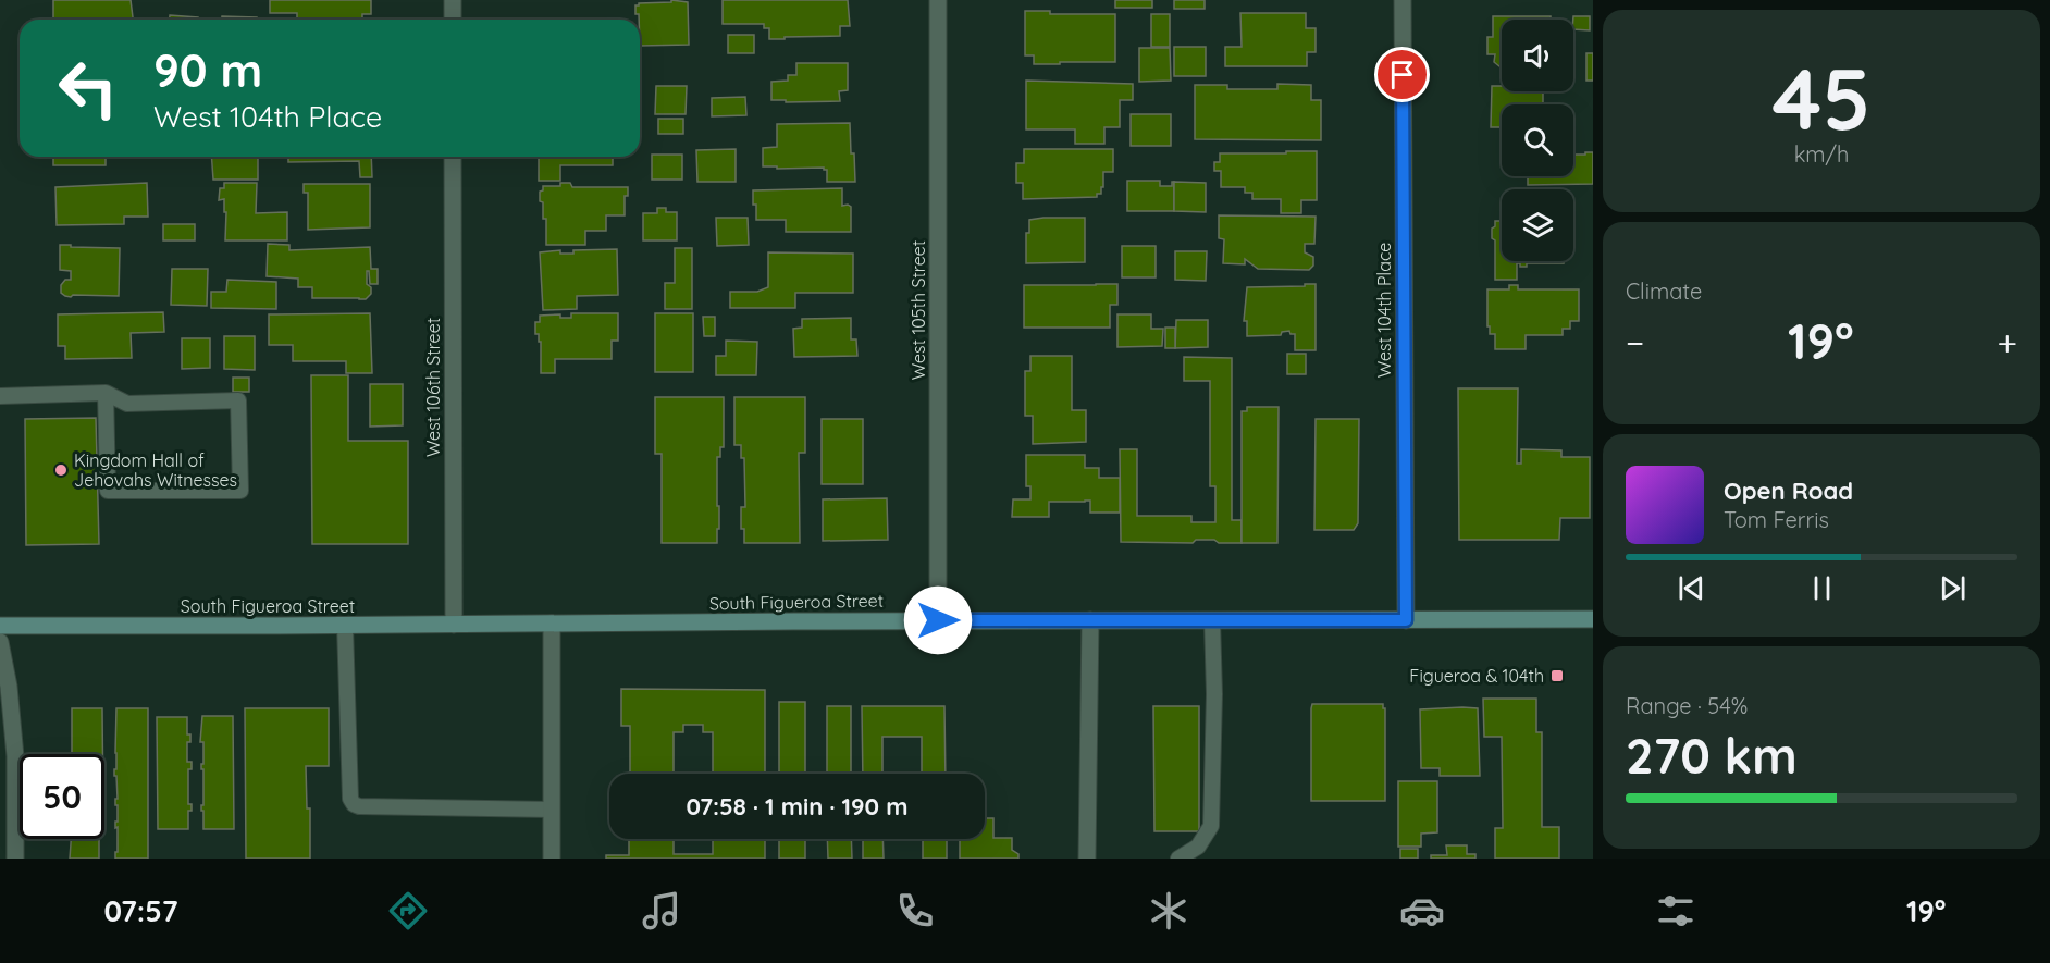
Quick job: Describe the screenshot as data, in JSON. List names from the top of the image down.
{
  "streets": {
    "main road": ["South Figueroa Street"],
    "street": ["West 105th Street", "West 104th Place", "West 106th Street"]
  },
  "crossings": [
    ["West 105th Street", "South Figueroa Street"],
    ["West 104th Place", "South Figueroa Street"],
    ["West 106th Street", "South Figueroa Street"]
  ],
  "places": {
    "other": ["Kingdom Hall of Jehovahs Witnesses"],
    "transit": ["Figueroa & 104th"]
  },
  "page": {
    "tile": [
      ["45", "km/h"],
      "Climate",
      ["Range · 54%", "270 km"]
    ],
    "turn": ["90 m", "West 104th Place"],
    "heat": ["−", "19°", "+"],
    "song": ["Open Road", "Tom Ferris"],
    "limit": "50",
    "trip": "07:58 · 1 min · 190 m",
    "tabs": ["07:57", "19°"]
  }
}
